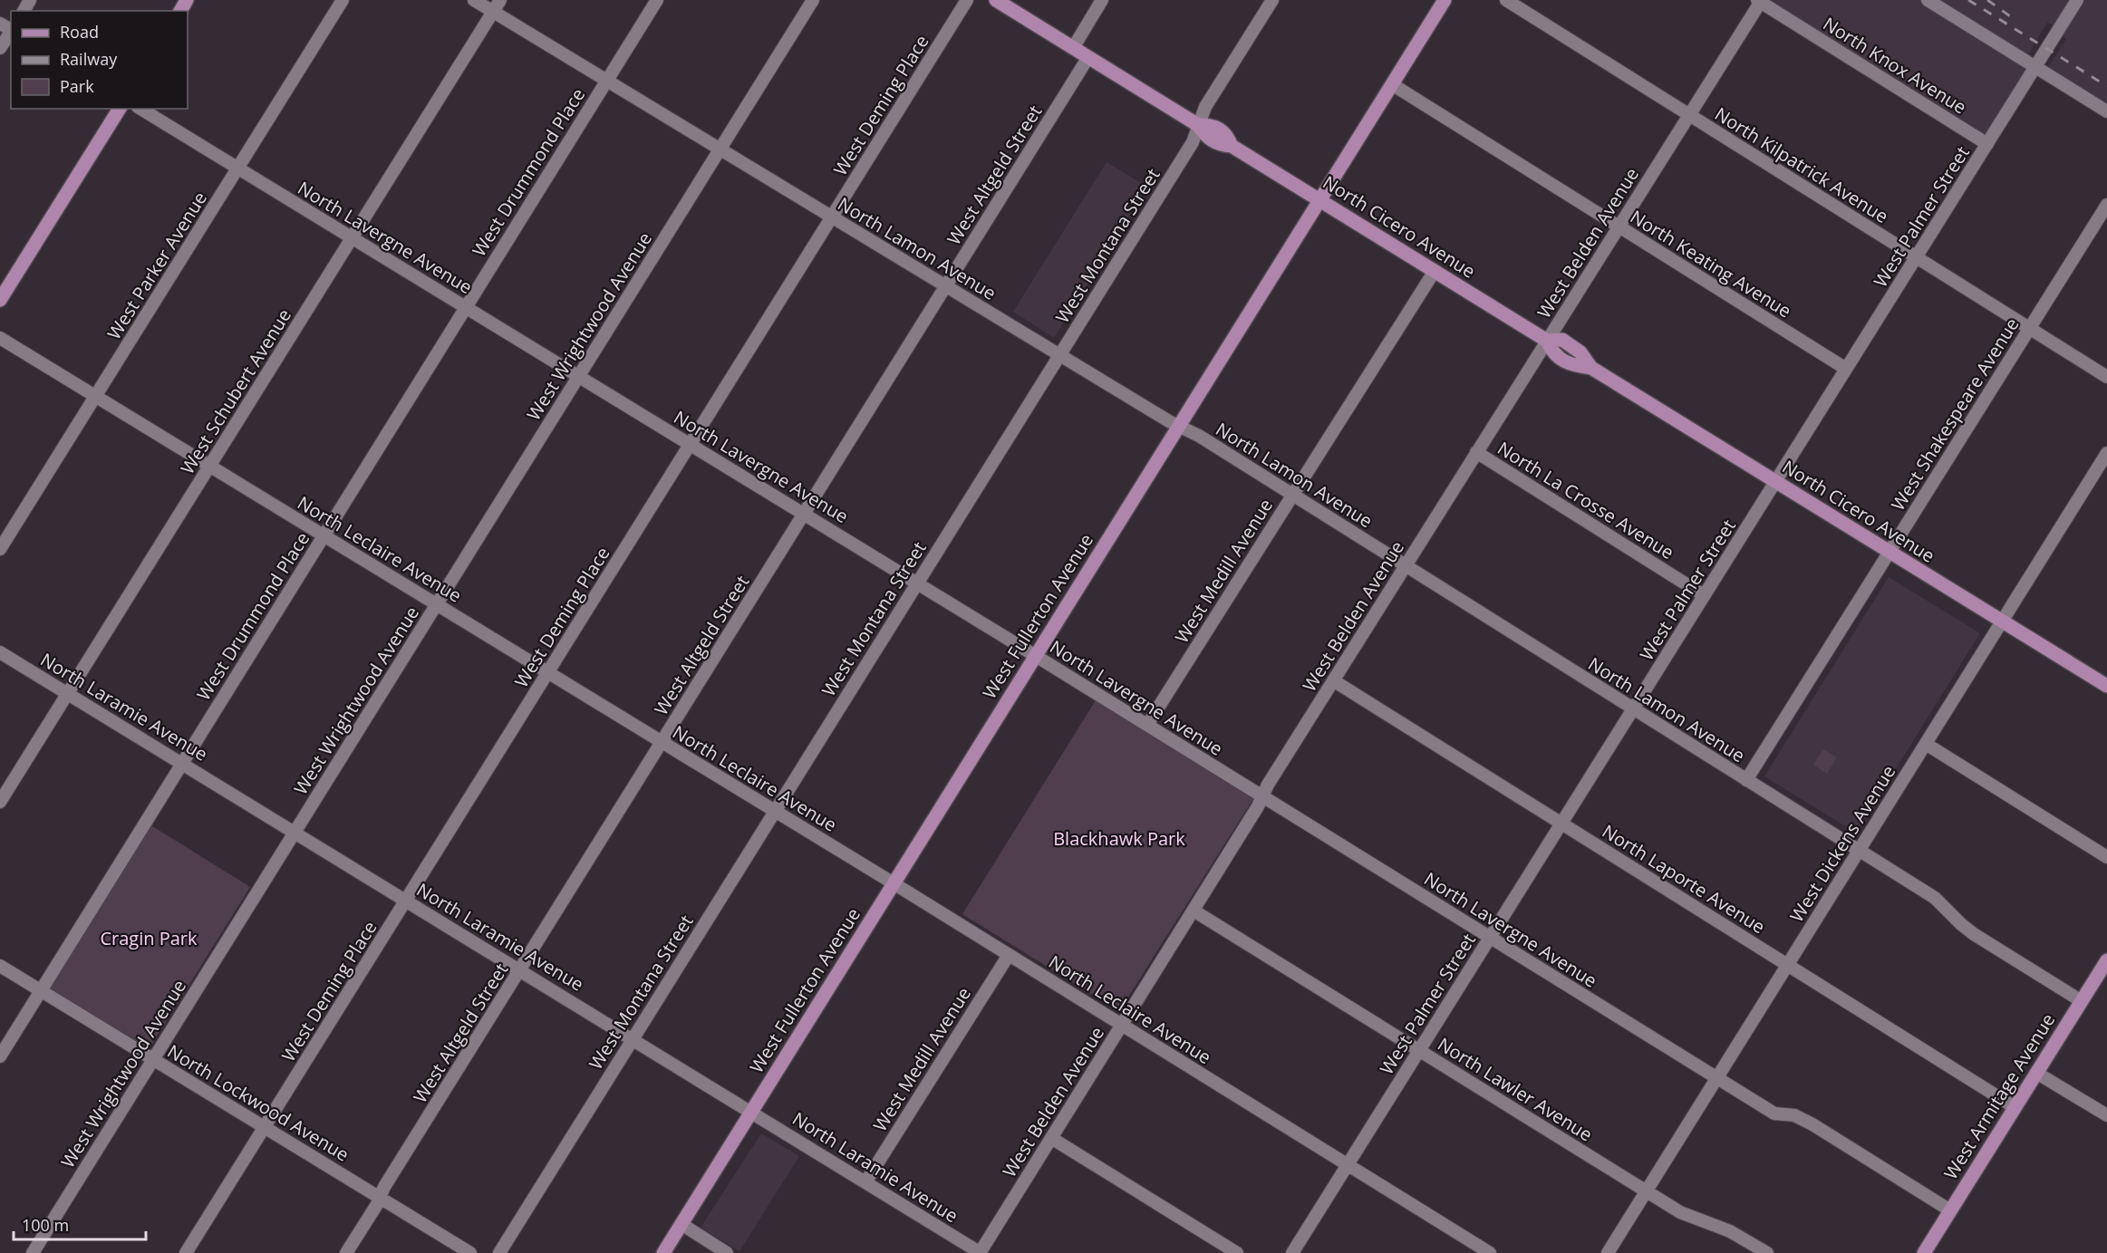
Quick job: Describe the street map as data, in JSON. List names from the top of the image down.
{
  "streets": {
    "main road": ["North Cicero Avenue", "West Fullerton Avenue", "West Armitage Avenue"],
    "street": [
      "North Knox Avenue",
      "West Deming Place",
      "North Kilpatrick Avenue",
      "West Drummond Place",
      "West Altgeld Street",
      "West Palmer Street",
      "North Lavergne Avenue",
      "West Belden Avenue",
      "West Montana Street",
      "North Lamon Avenue",
      "North Keating Avenue",
      "West Parker Avenue",
      "West Wrightwood Avenue",
      "West Schubert Avenue",
      "West Shakespeare Avenue",
      "North La Crosse Avenue",
      "North Leclaire Avenue",
      "West Medill Avenue",
      "North Laramie Avenue",
      "West Dickens Avenue",
      "North Laporte Avenue",
      "North Lawler Avenue",
      "North Lockwood Avenue"
    ]
  },
  "crossings": [
    ["North Knox Avenue", "West Palmer Street"],
    ["North Knox Avenue", "West Belden Avenue"],
    ["West Deming Place", "North Lavergne Avenue"],
    ["West Deming Place", "North Lamon Avenue"],
    ["West Deming Place", "North Leclaire Avenue"],
    ["West Deming Place", "North Laramie Avenue"],
    ["West Deming Place", "North Lockwood Avenue"],
    ["North Kilpatrick Avenue", "West Palmer Street"],
    ["North Kilpatrick Avenue", "West Belden Avenue"],
    ["North Kilpatrick Avenue", "West Shakespeare Avenue"],
    ["West Drummond Place", "North Lavergne Avenue"],
    ["West Drummond Place", "North Lamon Avenue"],
    ["West Drummond Place", "North Leclaire Avenue"],
    ["West Drummond Place", "North Laramie Avenue"],
    ["West Drummond Place", "North Lockwood Avenue"],
    ["West Altgeld Street", "North Cicero Avenue"],
    ["West Altgeld Street", "North Lavergne Avenue"],
    ["West Altgeld Street", "North Lamon Avenue"],
    ["West Altgeld Street", "North Leclaire Avenue"],
    ["West Altgeld Street", "North Laramie Avenue"],
    ["West Altgeld Street", "North Lockwood Avenue"],
    ["West Palmer Street", "North Cicero Avenue"],
    ["West Palmer Street", "North Lavergne Avenue"],
    ["West Palmer Street", "North Lamon Avenue"],
    ["West Palmer Street", "North Keating Avenue"],
    ["West Palmer Street", "North La Crosse Avenue"],
    ["West Palmer Street", "North Leclaire Avenue"],
    ["West Palmer Street", "North Laporte Avenue"],
    ["West Palmer Street", "North Lawler Avenue"],
    ["North Cicero Avenue", "West Belden Avenue"],
    ["North Cicero Avenue", "West Montana Street"],
    ["North Cicero Avenue", "West Shakespeare Avenue"],
    ["North Cicero Avenue", "West Medill Avenue"],
    ["North Cicero Avenue", "West Fullerton Avenue"],
    ["North Cicero Avenue", "West Dickens Avenue"],
    ["North Lavergne Avenue", "West Belden Avenue"],
    ["North Lavergne Avenue", "West Montana Street"],
    ["North Lavergne Avenue", "West Parker Avenue"],
    ["North Lavergne Avenue", "West Wrightwood Avenue"],
    ["North Lavergne Avenue", "West Schubert Avenue"],
    ["North Lavergne Avenue", "West Medill Avenue"],
    ["North Lavergne Avenue", "West Fullerton Avenue"],
    ["North Lavergne Avenue", "West Dickens Avenue"],
    ["North Lavergne Avenue", "West Armitage Avenue"],
    ["West Belden Avenue", "North Lamon Avenue"],
    ["West Belden Avenue", "North Keating Avenue"],
    ["West Belden Avenue", "North La Crosse Avenue"],
    ["West Belden Avenue", "North Leclaire Avenue"],
    ["West Belden Avenue", "North Laramie Avenue"],
    ["West Belden Avenue", "North Laporte Avenue"],
    ["West Belden Avenue", "North Lawler Avenue"],
    ["West Montana Street", "North Lamon Avenue"],
    ["West Montana Street", "North Leclaire Avenue"],
    ["West Montana Street", "North Laramie Avenue"],
    ["North Lamon Avenue", "West Wrightwood Avenue"],
    ["North Lamon Avenue", "West Schubert Avenue"],
    ["North Lamon Avenue", "West Shakespeare Avenue"],
    ["North Lamon Avenue", "West Medill Avenue"],
    ["North Lamon Avenue", "West Fullerton Avenue"],
    ["North Lamon Avenue", "West Dickens Avenue"],
    ["North Lamon Avenue", "West Armitage Avenue"],
    ["North Keating Avenue", "West Fullerton Avenue"],
    ["West Parker Avenue", "North Leclaire Avenue"],
    ["West Wrightwood Avenue", "North Leclaire Avenue"],
    ["West Wrightwood Avenue", "North Laramie Avenue"],
    ["West Wrightwood Avenue", "North Lockwood Avenue"],
    ["West Schubert Avenue", "North Leclaire Avenue"],
    ["West Schubert Avenue", "North Laramie Avenue"],
    ["North Leclaire Avenue", "West Medill Avenue"],
    ["North Leclaire Avenue", "West Fullerton Avenue"],
    ["West Medill Avenue", "North Laramie Avenue"],
    ["West Fullerton Avenue", "North Laramie Avenue"],
    ["West Dickens Avenue", "North Laporte Avenue"],
    ["West Dickens Avenue", "North Lawler Avenue"],
    ["North Laporte Avenue", "West Armitage Avenue"]
  ],
  "parks": ["Blackhawk Park", "Cragin Park"],
  "legend": ["Road", "Railway", "Park"],
  "scale_bar": "100 m"
}
